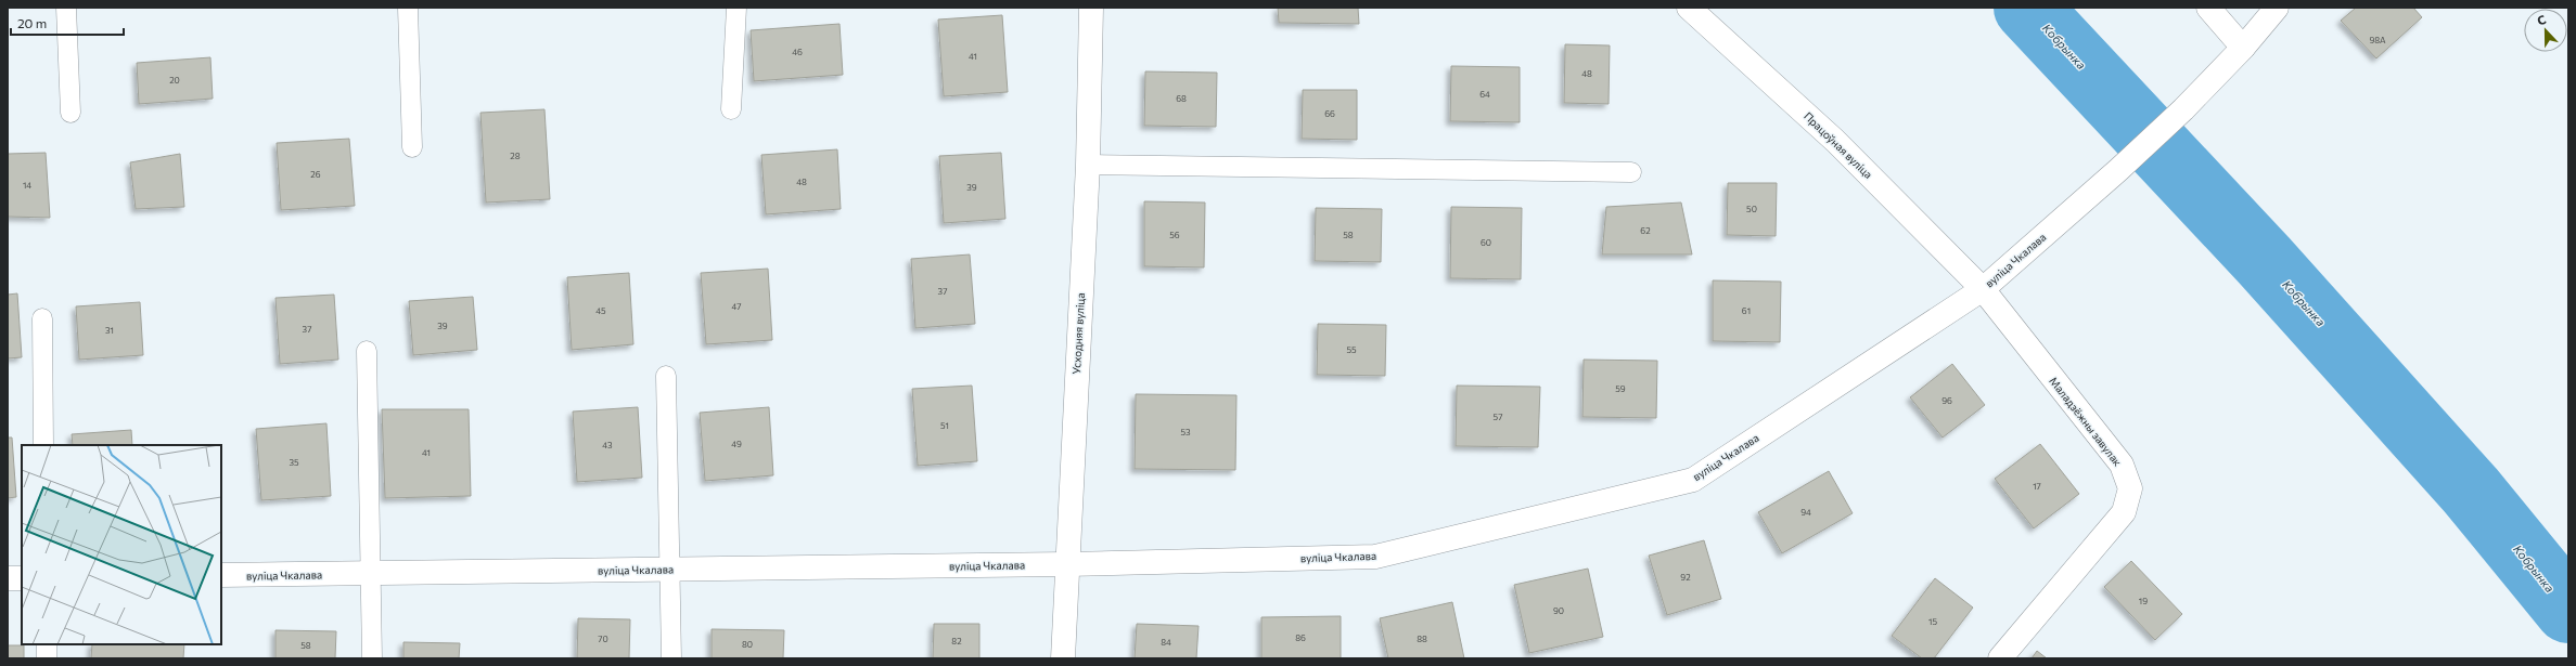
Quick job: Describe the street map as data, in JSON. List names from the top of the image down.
{
  "streets": {
    "main road": [
      "Працоўная вуліца",
      "вуліца Чкалава",
      "Усходняя вуліца",
      "Маладзёжны завулак"
    ]
  },
  "crossings": [
    ["Працоўная вуліца", "вуліца Чкалава"],
    ["Працоўная вуліца", "Маладзёжны завулак"],
    ["вуліца Чкалава", "Усходняя вуліца"],
    ["вуліца Чкалава", "Маладзёжны завулак"]
  ],
  "water": ["Кобрынка"],
  "house_numbers": [
    "98А",
    "46",
    "41",
    "48",
    "20",
    "64",
    "68",
    "66",
    "28",
    "26",
    "48",
    "14",
    "39",
    "50",
    "62",
    "56",
    "58",
    "60",
    "37",
    "47",
    "45",
    "61",
    "39",
    "37",
    "31",
    "55",
    "59",
    "96",
    "57",
    "51",
    "53",
    "49",
    "43",
    "41",
    "35",
    "17",
    "94",
    "92",
    "19",
    "90",
    "15",
    "86",
    "70",
    "88",
    "82",
    "84",
    "80",
    "58"
  ],
  "scale_bar": "20 m",
  "north": "top"
}
